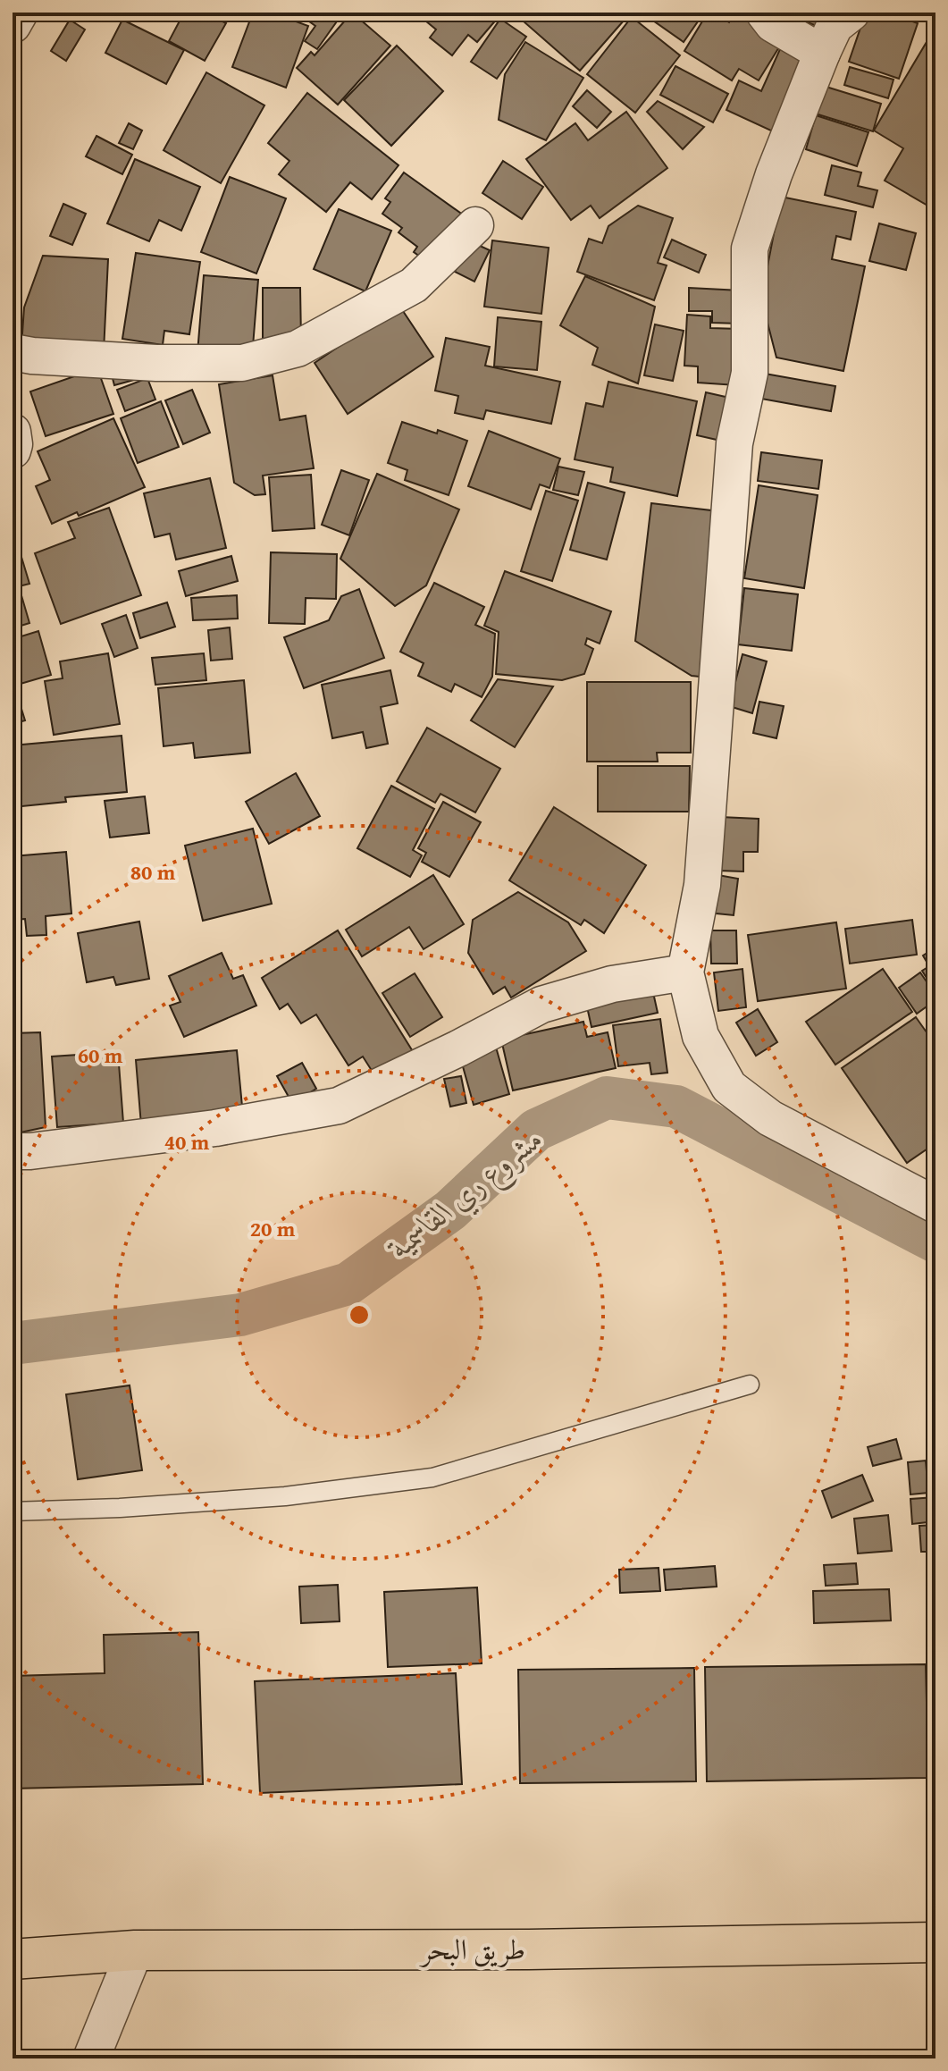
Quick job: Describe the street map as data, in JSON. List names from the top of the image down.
{
  "streets": {
    "highway": ["طريق البحر"]
  },
  "water": ["مشروع ري القاسمية"],
  "rings": [
    "80 m",
    "60 m",
    "40 m",
    "20 m"
  ]
}
